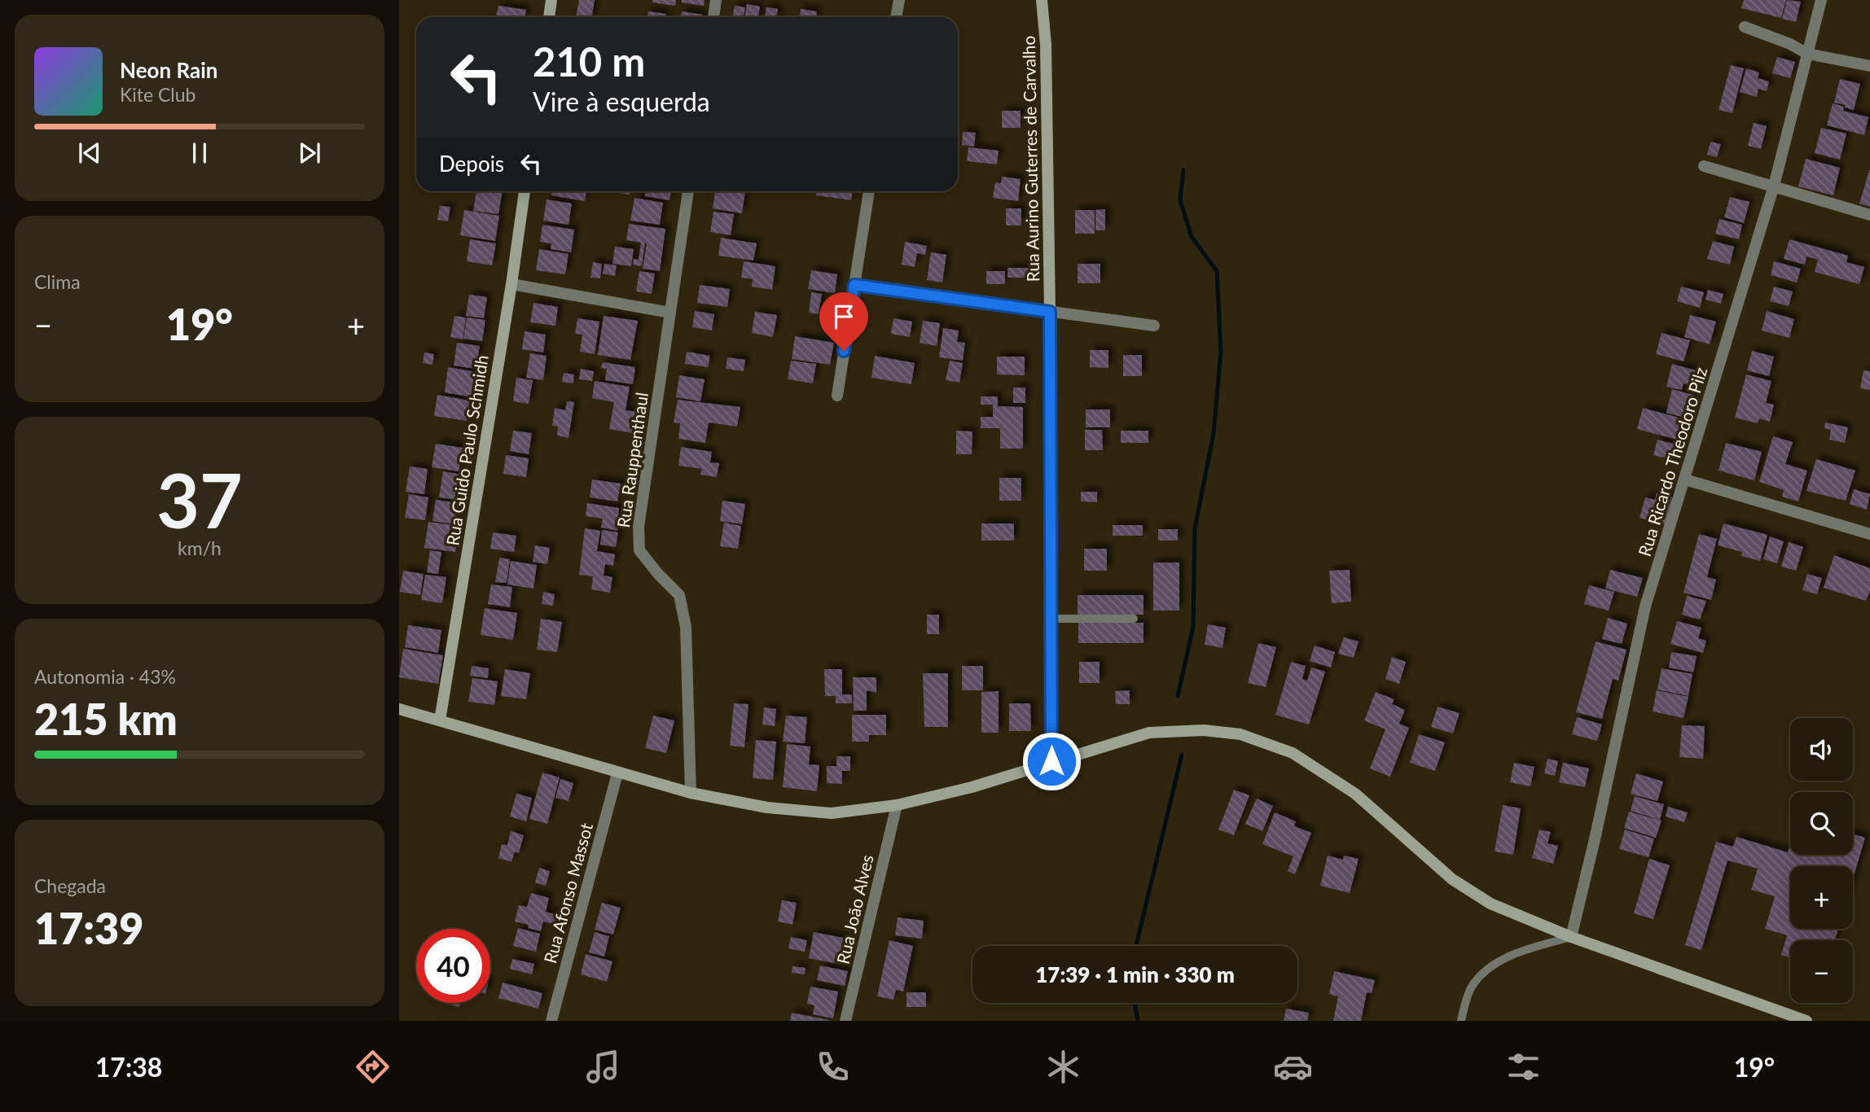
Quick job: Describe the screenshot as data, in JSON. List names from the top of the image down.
{
  "streets": {
    "main road": ["Rua Aurino Guterres de Carvalho", "Rua Guido Paulo Schmidh"],
    "street": [
      "Rua Rauppenthaul",
      "Rua Ricardo Theodoro Pilz",
      "Rua Afonso Massot",
      "Rua João Alves"
    ]
  },
  "page": {
    "turn": ["210 m", "Vire à esquerda"],
    "song": ["Neon Rain", "Kite Club"],
    "then": "Depois",
    "tile": [
      "Clima",
      ["37", "km/h"],
      ["Autonomia · 43%", "215 km"],
      ["Chegada", "17:39"]
    ],
    "heat": ["−", "19°", "+"],
    "map_buttons": ["+", "−"],
    "limit": "40",
    "trip": "17:39 · 1 min · 330 m",
    "tabs": ["17:38", "19°"]
  }
}
